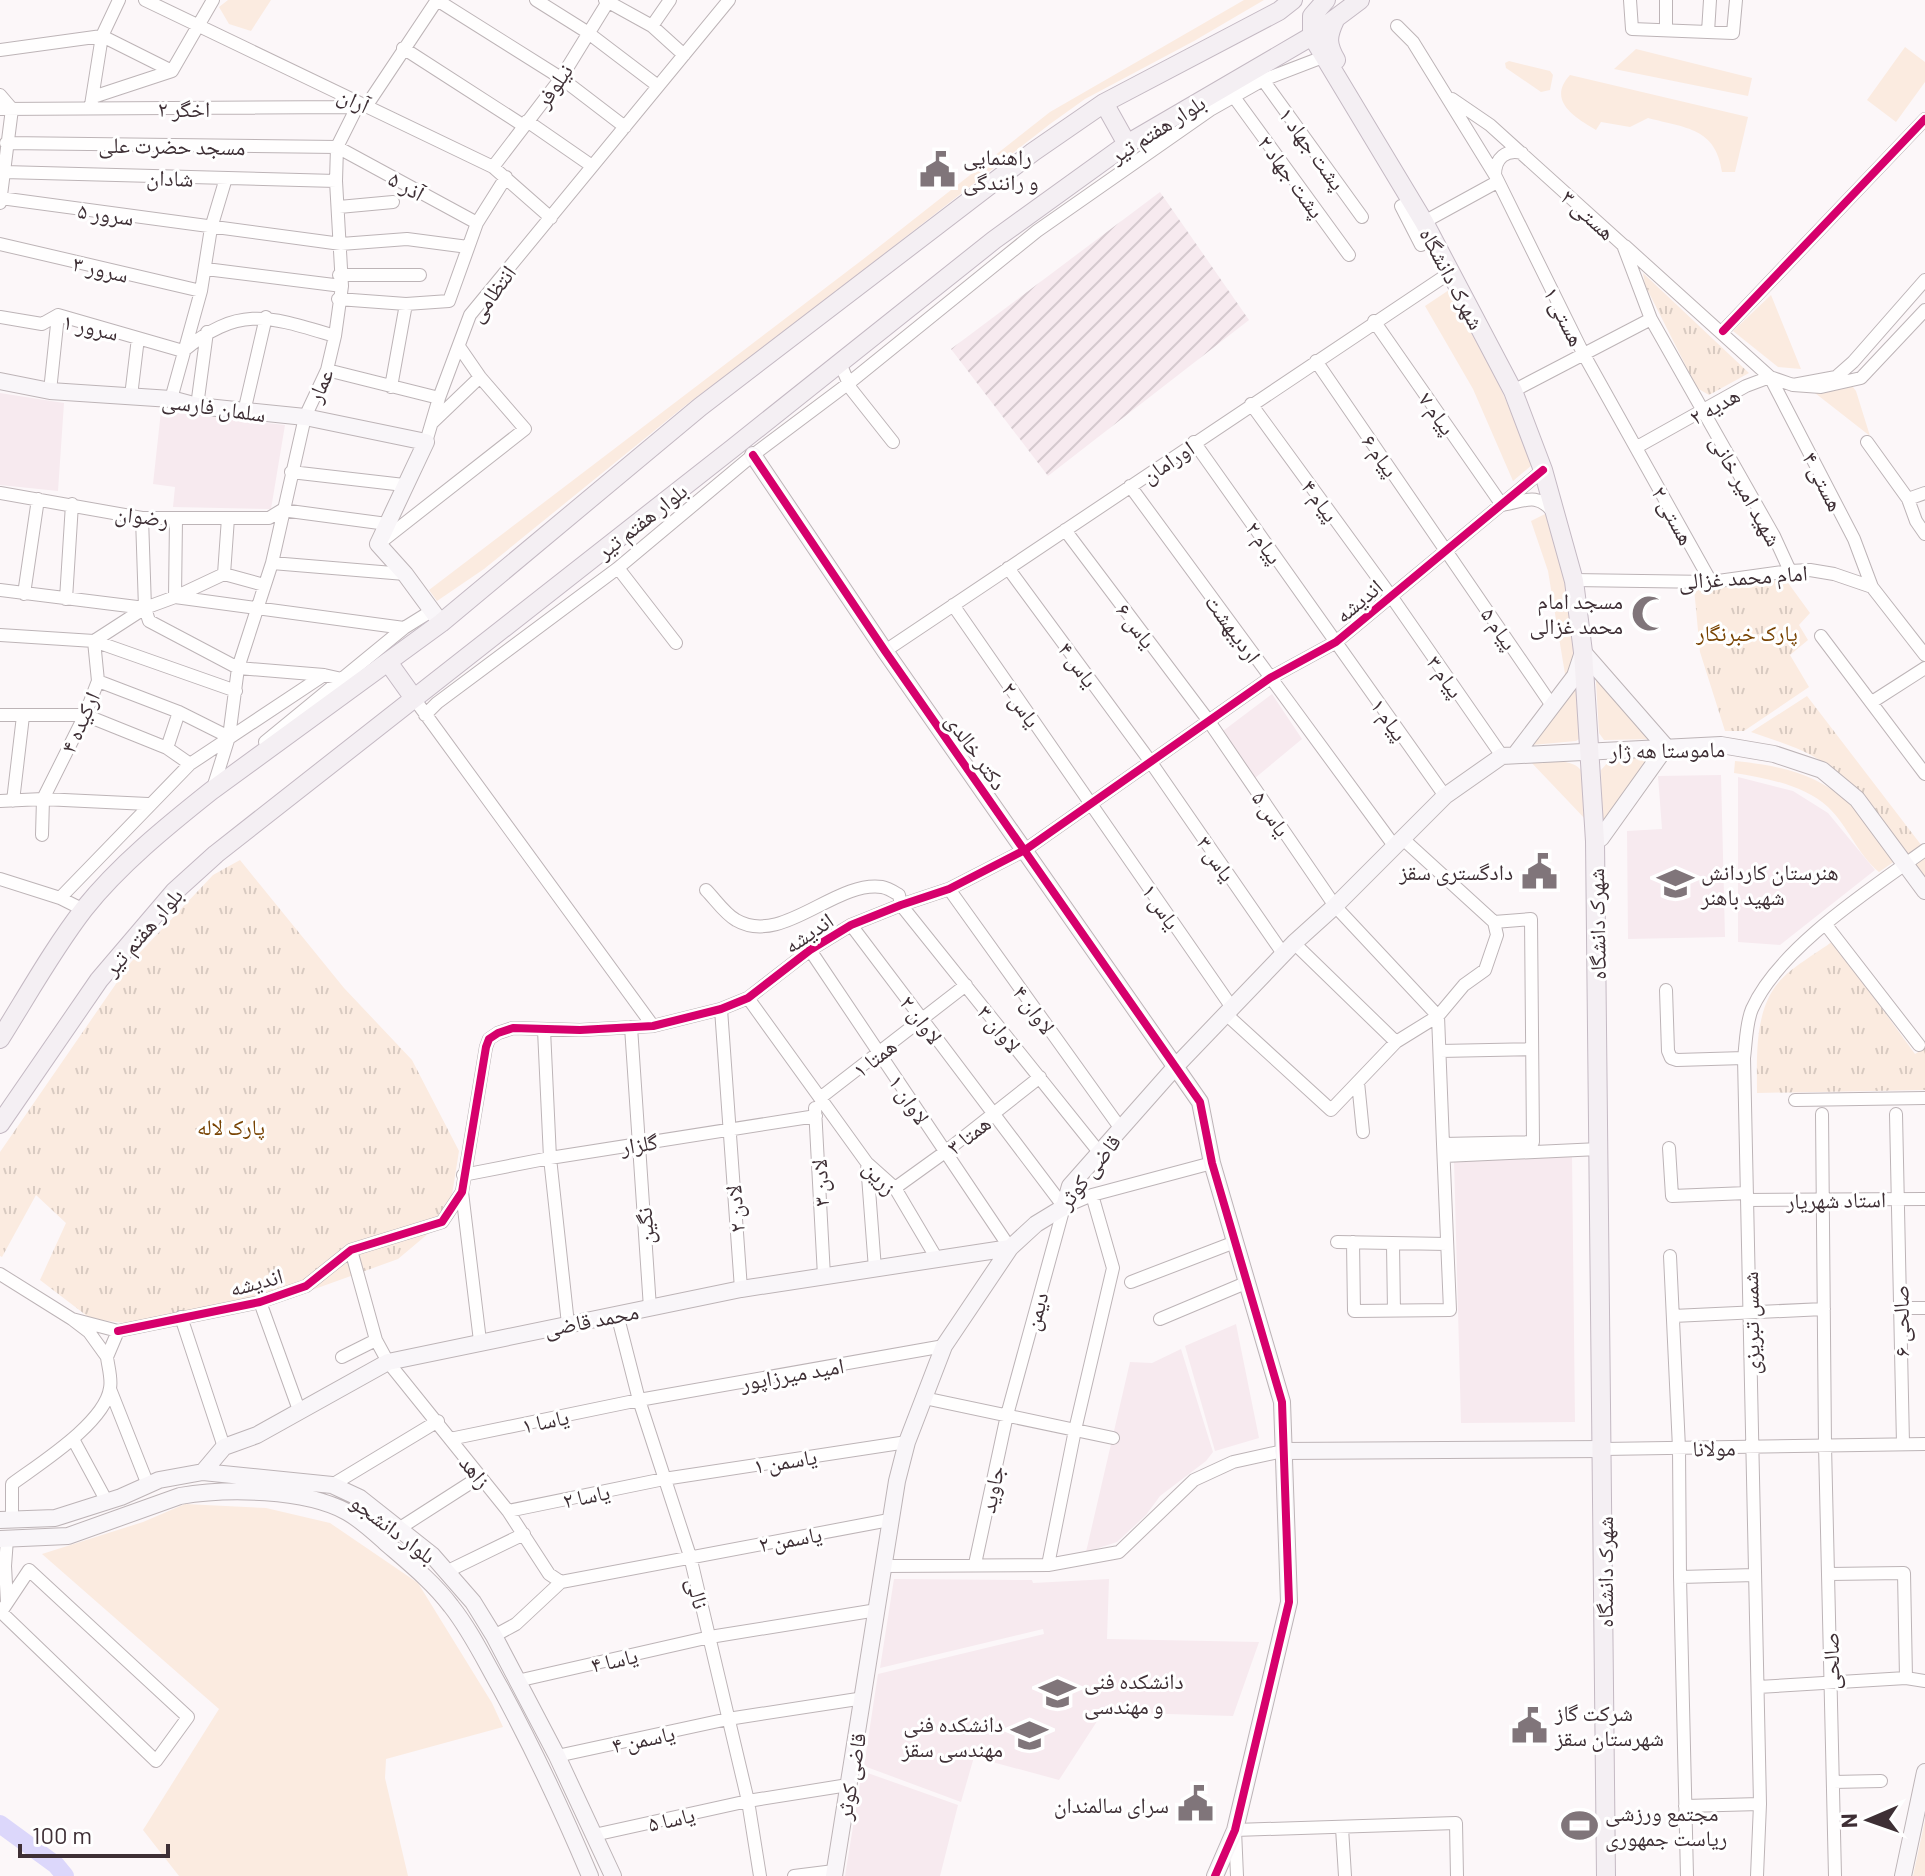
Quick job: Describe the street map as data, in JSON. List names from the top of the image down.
{
  "streets": {
    "main road": [
      "بلوار هفتم تیر",
      "شهرک دانشگاه",
      "انتظامی",
      "سلمان فارسی",
      "ماموستا هه ژار",
      "دکتر خالدی",
      "قاضی کوثر",
      "محمد قاضی",
      "بلوار دانشجو"
    ],
    "street": [
      "نیلوفر",
      "آران",
      "اخگر ۲",
      "مسجد حضرت علی",
      "پشت جهاد ۱",
      "پشت جهاد ۲",
      "شادان",
      "آذر ۵",
      "سرور ۵",
      "هستی ۳",
      "سرور ۳",
      "هستی ۱",
      "سرور ۱",
      "عمار",
      "هدیه ۲",
      "پیام ۷",
      "پیام ۶",
      "اورامان",
      "هستی ۴",
      "شهید امیر خانی",
      "پیام ۴",
      "رضوان",
      "هستی ۲",
      "پیام ۲",
      "امام محمد غزالی",
      "اندیشه",
      "یاس ۶",
      "اردیبهشت",
      "پیام ۵",
      "یاس ۴",
      "پیام ۳",
      "یاس ۲",
      "پیام ۱",
      "ارکیده ۴",
      "یاس ۵",
      "یاس ۳",
      "یاس ۱",
      "لاوان ۴",
      "لاوان ۲",
      "لاوان ۳",
      "همتا ۱",
      "لاوان ۱",
      "همتا ۳",
      "گلزار",
      "زرین",
      "لادن ۳",
      "استاد شهریار",
      "لادن ۲",
      "نگین",
      "دیمن",
      "صالحی ۶",
      "شمس تبریزی",
      "امید میرزاپور",
      "یاسا ۱",
      "مولانا",
      "یاسمن ۱",
      "زاهد",
      "جاوید",
      "یاسا ۲",
      "یاسمن ۲",
      "نالی",
      "یاسا ۴",
      "صالحی",
      "یاسمن ۴",
      "یاسا ۵"
    ]
  },
  "crossings": [
    ["نیلوفر", "آران"],
    ["آران", "اخگر ۲"],
    ["آران", "انتظامی"],
    ["آران", "عمار"],
    ["اخگر ۲", "عمار"],
    ["بلوار هفتم تیر", "شهرک دانشگاه"],
    ["بلوار هفتم تیر", "عمار"],
    ["مسجد حضرت علی", "آذر ۵"],
    ["مسجد حضرت علی", "عمار"],
    ["شادان", "عمار"],
    ["آذر ۵", "عمار"],
    ["سرور ۵", "عمار"],
    ["هستی ۳", "هستی ۱"],
    ["هستی ۳", "هدیه ۲"],
    ["هستی ۳", "شهید امیر خانی"],
    ["شهرک دانشگاه", "اورامان"],
    ["شهرک دانشگاه", "امام محمد غزالی"],
    ["شهرک دانشگاه", "اندیشه"],
    ["شهرک دانشگاه", "ماموستا هه ژار"],
    ["شهرک دانشگاه", "مولانا"],
    ["انتظامی", "سلمان فارسی"],
    ["انتظامی", "رضوان"],
    ["هستی ۱", "هدیه ۲"],
    ["هستی ۱", "هستی ۲"],
    ["عمار", "سلمان فارسی"],
    ["عمار", "رضوان"],
    ["هدیه ۲", "هستی ۴"],
    ["هدیه ۲", "شهید امیر خانی"],
    ["هدیه ۲", "هستی ۲"],
    ["پیام ۷", "اورامان"],
    ["پیام ۷", "اندیشه"],
    ["پیام ۶", "اورامان"],
    ["پیام ۶", "اندیشه"],
    ["پیام ۶", "پیام ۵"],
    ["اورامان", "پیام ۴"],
    ["اورامان", "پیام ۲"],
    ["اورامان", "یاس ۶"],
    ["اورامان", "اردیبهشت"],
    ["اورامان", "یاس ۴"],
    ["اورامان", "یاس ۲"],
    ["اورامان", "دکتر خالدی"],
    ["هستی ۴", "امام محمد غزالی"],
    ["شهید امیر خانی", "امام محمد غزالی"],
    ["پیام ۴", "اندیشه"],
    ["پیام ۴", "پیام ۳"],
    ["هستی ۲", "امام محمد غزالی"],
    ["پیام ۲", "اندیشه"],
    ["پیام ۲", "پیام ۱"],
    ["اندیشه", "یاس ۶"],
    ["اندیشه", "اردیبهشت"],
    ["اندیشه", "پیام ۵"],
    ["اندیشه", "یاس ۴"],
    ["اندیشه", "پیام ۳"],
    ["اندیشه", "یاس ۲"],
    ["اندیشه", "پیام ۱"],
    ["اندیشه", "دکتر خالدی"],
    ["اندیشه", "یاس ۵"],
    ["اندیشه", "یاس ۳"],
    ["اندیشه", "یاس ۱"],
    ["اندیشه", "لاوان ۴"],
    ["اندیشه", "لاوان ۲"],
    ["اندیشه", "لاوان ۳"],
    ["اندیشه", "لاوان ۱"],
    ["اندیشه", "گلزار"],
    ["اندیشه", "زرین"],
    ["اندیشه", "لادن ۲"],
    ["اندیشه", "نگین"],
    ["اندیشه", "زاهد"],
    ["یاس ۶", "یاس ۵"],
    ["اردیبهشت", "قاضی کوثر"],
    ["یاس ۴", "یاس ۳"],
    ["پیام ۳", "قاضی کوثر"],
    ["یاس ۲", "یاس ۱"],
    ["پیام ۱", "قاضی کوثر"],
    ["ماموستا هه ژار", "شمس تبریزی"],
    ["دکتر خالدی", "قاضی کوثر"],
    ["یاس ۵", "قاضی کوثر"],
    ["یاس ۳", "قاضی کوثر"],
    ["یاس ۱", "قاضی کوثر"],
    ["لاوان ۴", "قاضی کوثر"],
    ["لاوان ۲", "همتا ۱"],
    ["لاوان ۲", "همتا ۳"],
    ["لاوان ۲", "قاضی کوثر"],
    ["لاوان ۲", "دیمن"],
    ["لاوان ۳", "همتا ۱"],
    ["لاوان ۳", "همتا ۳"],
    ["لاوان ۳", "قاضی کوثر"],
    ["همتا ۱", "لاوان ۱"],
    ["همتا ۱", "زرین"],
    ["همتا ۱", "لادن ۳"],
    ["لاوان ۱", "همتا ۳"],
    ["لاوان ۱", "قاضی کوثر"],
    ["لاوان ۱", "محمد قاضی"],
    ["همتا ۳", "زرین"],
    ["گلزار", "لادن ۳"],
    ["گلزار", "لادن ۲"],
    ["گلزار", "نگین"],
    ["قاضی کوثر", "دیمن"],
    ["قاضی کوثر", "محمد قاضی"],
    ["قاضی کوثر", "امید میرزاپور"],
    ["قاضی کوثر", "یاسمن ۱"],
    ["قاضی کوثر", "یاسمن ۲"],
    ["قاضی کوثر", "یاسمن ۴"],
    ["زرین", "لادن ۳"],
    ["زرین", "محمد قاضی"],
    ["لادن ۳", "محمد قاضی"],
    ["استاد شهریار", "صالحی ۶"],
    ["استاد شهریار", "شمس تبریزی"],
    ["استاد شهریار", "صالحی"],
    ["لادن ۲", "محمد قاضی"],
    ["نگین", "محمد قاضی"],
    ["دیمن", "جاوید"],
    ["محمد قاضی", "زاهد"],
    ["محمد قاضی", "بلوار دانشجو"],
    ["محمد قاضی", "نالی"],
    ["صالحی ۶", "مولانا"],
    ["شمس تبریزی", "مولانا"],
    ["امید میرزاپور", "یاسا ۱"],
    ["امید میرزاپور", "نالی"],
    ["یاسا ۱", "زاهد"],
    ["یاسا ۱", "نالی"],
    ["مولانا", "صالحی"],
    ["یاسمن ۱", "یاسا ۲"],
    ["یاسمن ۱", "نالی"],
    ["زاهد", "یاسا ۲"],
    ["زاهد", "یاسمن ۲"],
    ["یاسا ۲", "نالی"],
    ["بلوار دانشجو", "یاسا ۴"],
    ["بلوار دانشجو", "یاسمن ۴"],
    ["بلوار دانشجو", "یاسا ۵"],
    ["یاسمن ۲", "نالی"],
    ["نالی", "یاسا ۴"],
    ["نالی", "یاسمن ۴"],
    ["نالی", "یاسا ۵"]
  ],
  "parks": ["پارک خبرنگار", "پارک لاله"],
  "places": {
    "public building": [
      "راهنمایی و رانندگی",
      "دادگستری سقز",
      "شرکت گاز شهرستان سقز",
      "سرای سالمندان"
    ],
    "mosque": ["مسجد امام محمد غزالی"],
    "school or university": ["هنرستان کاردانش شهید باهنر", "دانشکده فنی و مهندسی", "دانشکده فنی مهندسی سقز"],
    "sports": ["مجتمع ورزشی ریاست جمهوری"]
  },
  "scale_bar": "100 m",
  "north": "left"
}
